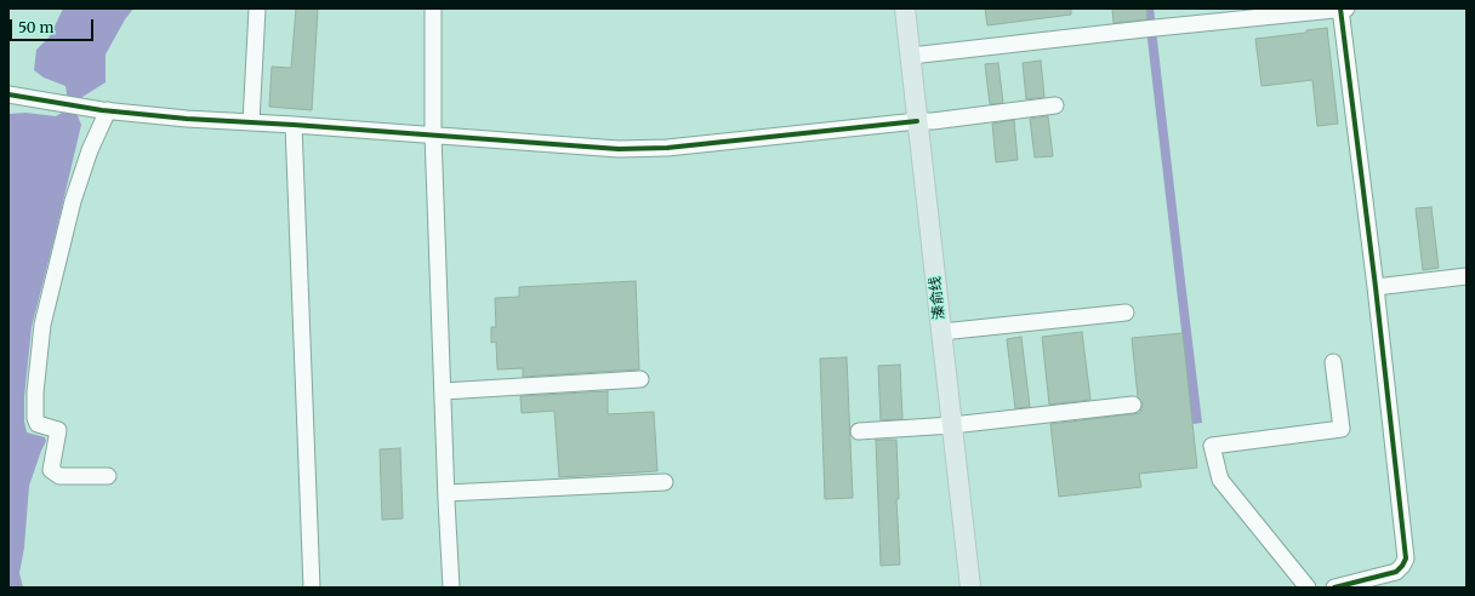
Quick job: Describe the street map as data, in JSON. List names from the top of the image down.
{
  "streets": {
    "main road": ["溱俞线"]
  },
  "scale_bar": "50 m"
}
